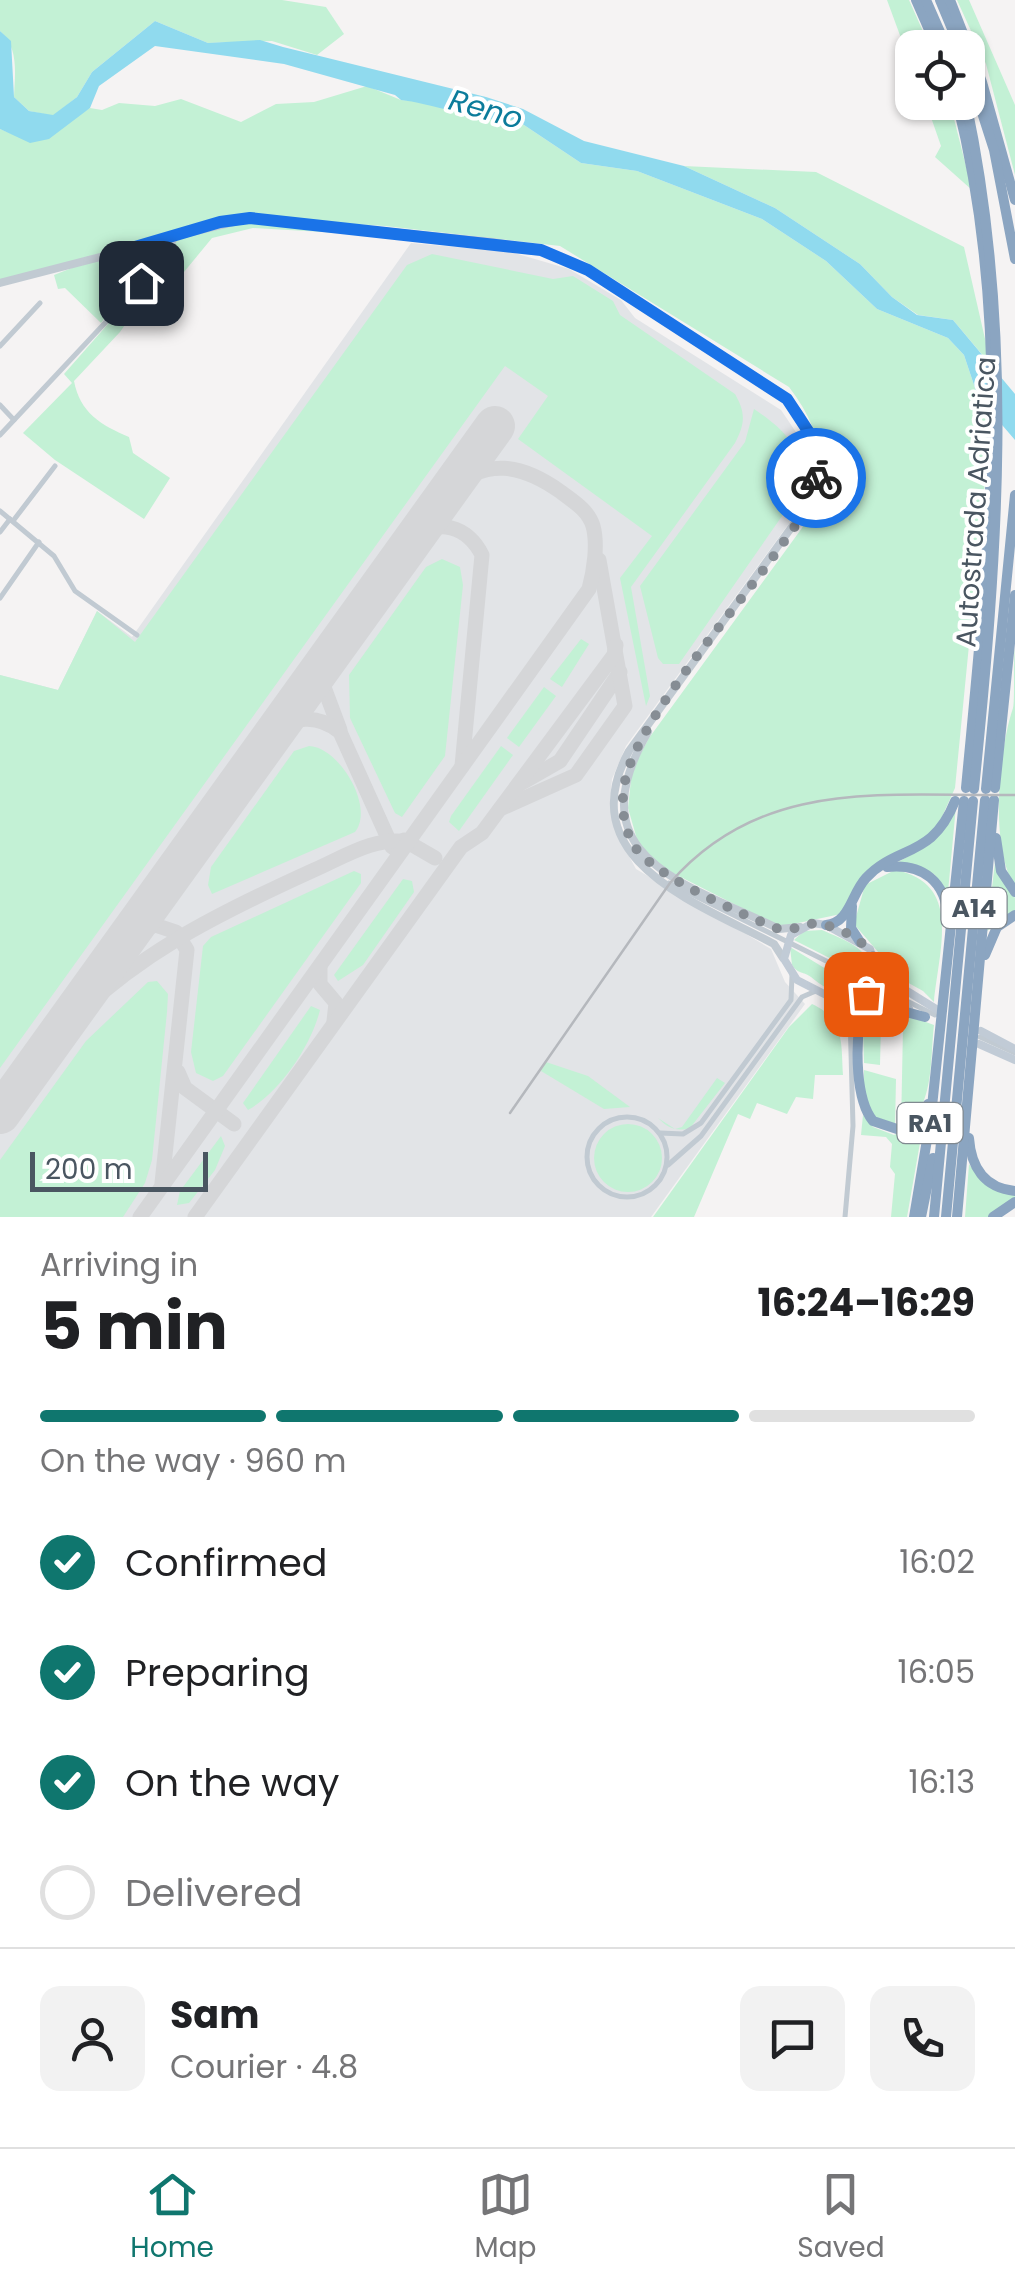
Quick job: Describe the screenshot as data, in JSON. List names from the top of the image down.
{
  "streets": {
    "highway": ["Autostrada Adriatica", "A14", "RA1"]
  },
  "crossings": [
    ["Autostrada Adriatica", "A14"],
    ["Autostrada Adriatica", "RA1"]
  ],
  "water": ["Reno"],
  "scale_bar": "200 m",
  "page": {
    "scale": "200 m",
    "heading": ["5 min", "Arriving in", "16:24–16:29"],
    "panel": ["Sam", "Courier · 4.8"],
    "bar": "On the way · 960 m",
    "list": [
      ["Confirmed", "16:02"],
      ["Preparing", "16:05"],
      ["On the way", "16:13"],
      "Delivered"
    ],
    "tabs": ["Home", "Map", "Saved"]
  }
}
